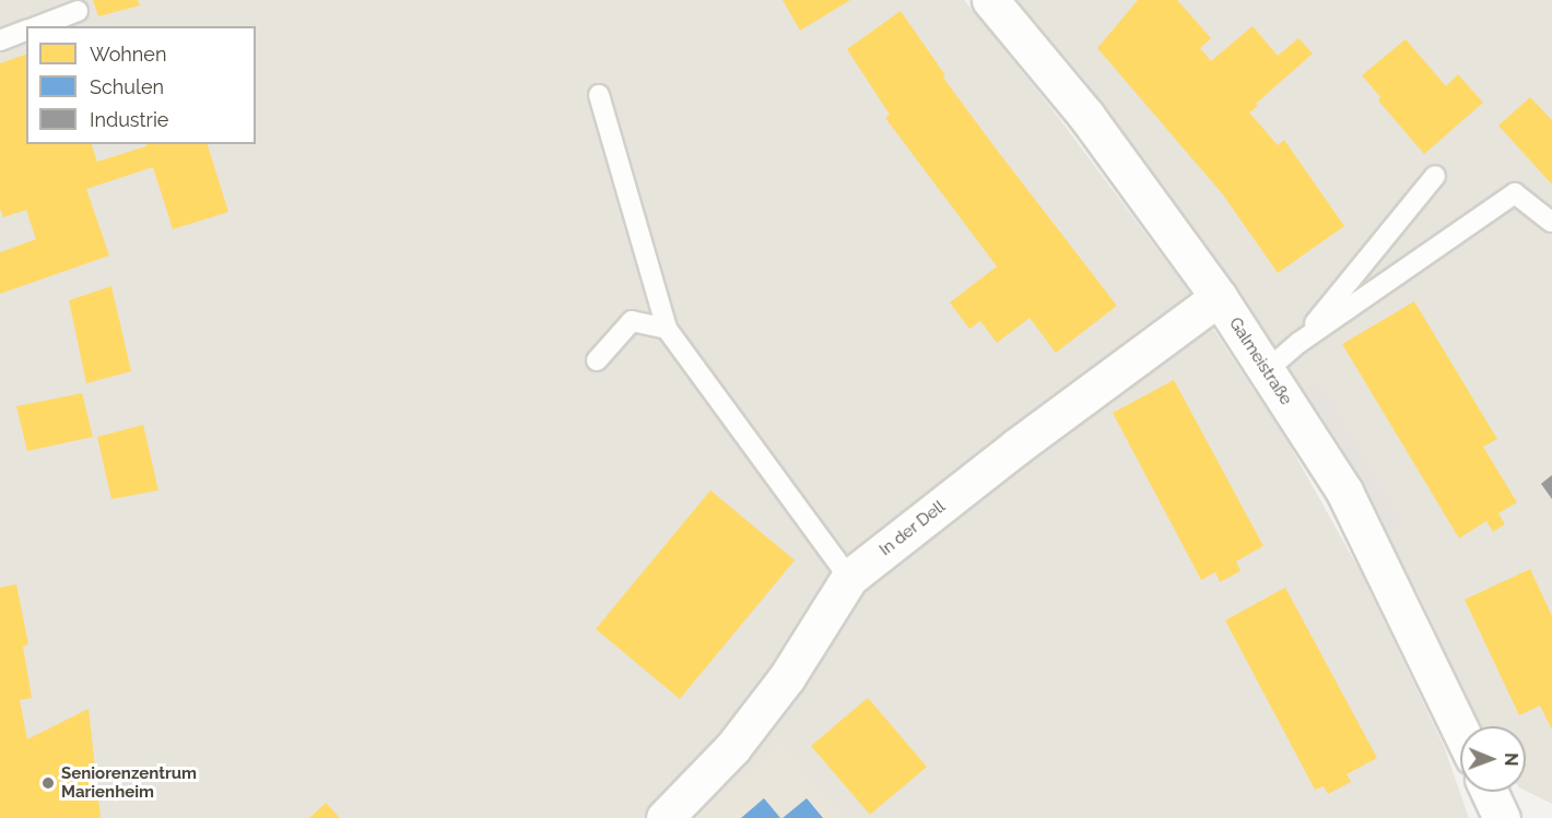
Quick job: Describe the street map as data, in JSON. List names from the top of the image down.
{
  "streets": {
    "street": ["Galmeistraße", "In der Dell"]
  },
  "crossings": [
    ["Galmeistraße", "In der Dell"]
  ],
  "places": ["Seniorenzentrum Marienheim"],
  "legend": ["Wohnen", "Schulen", "Industrie"],
  "north": "right"
}
